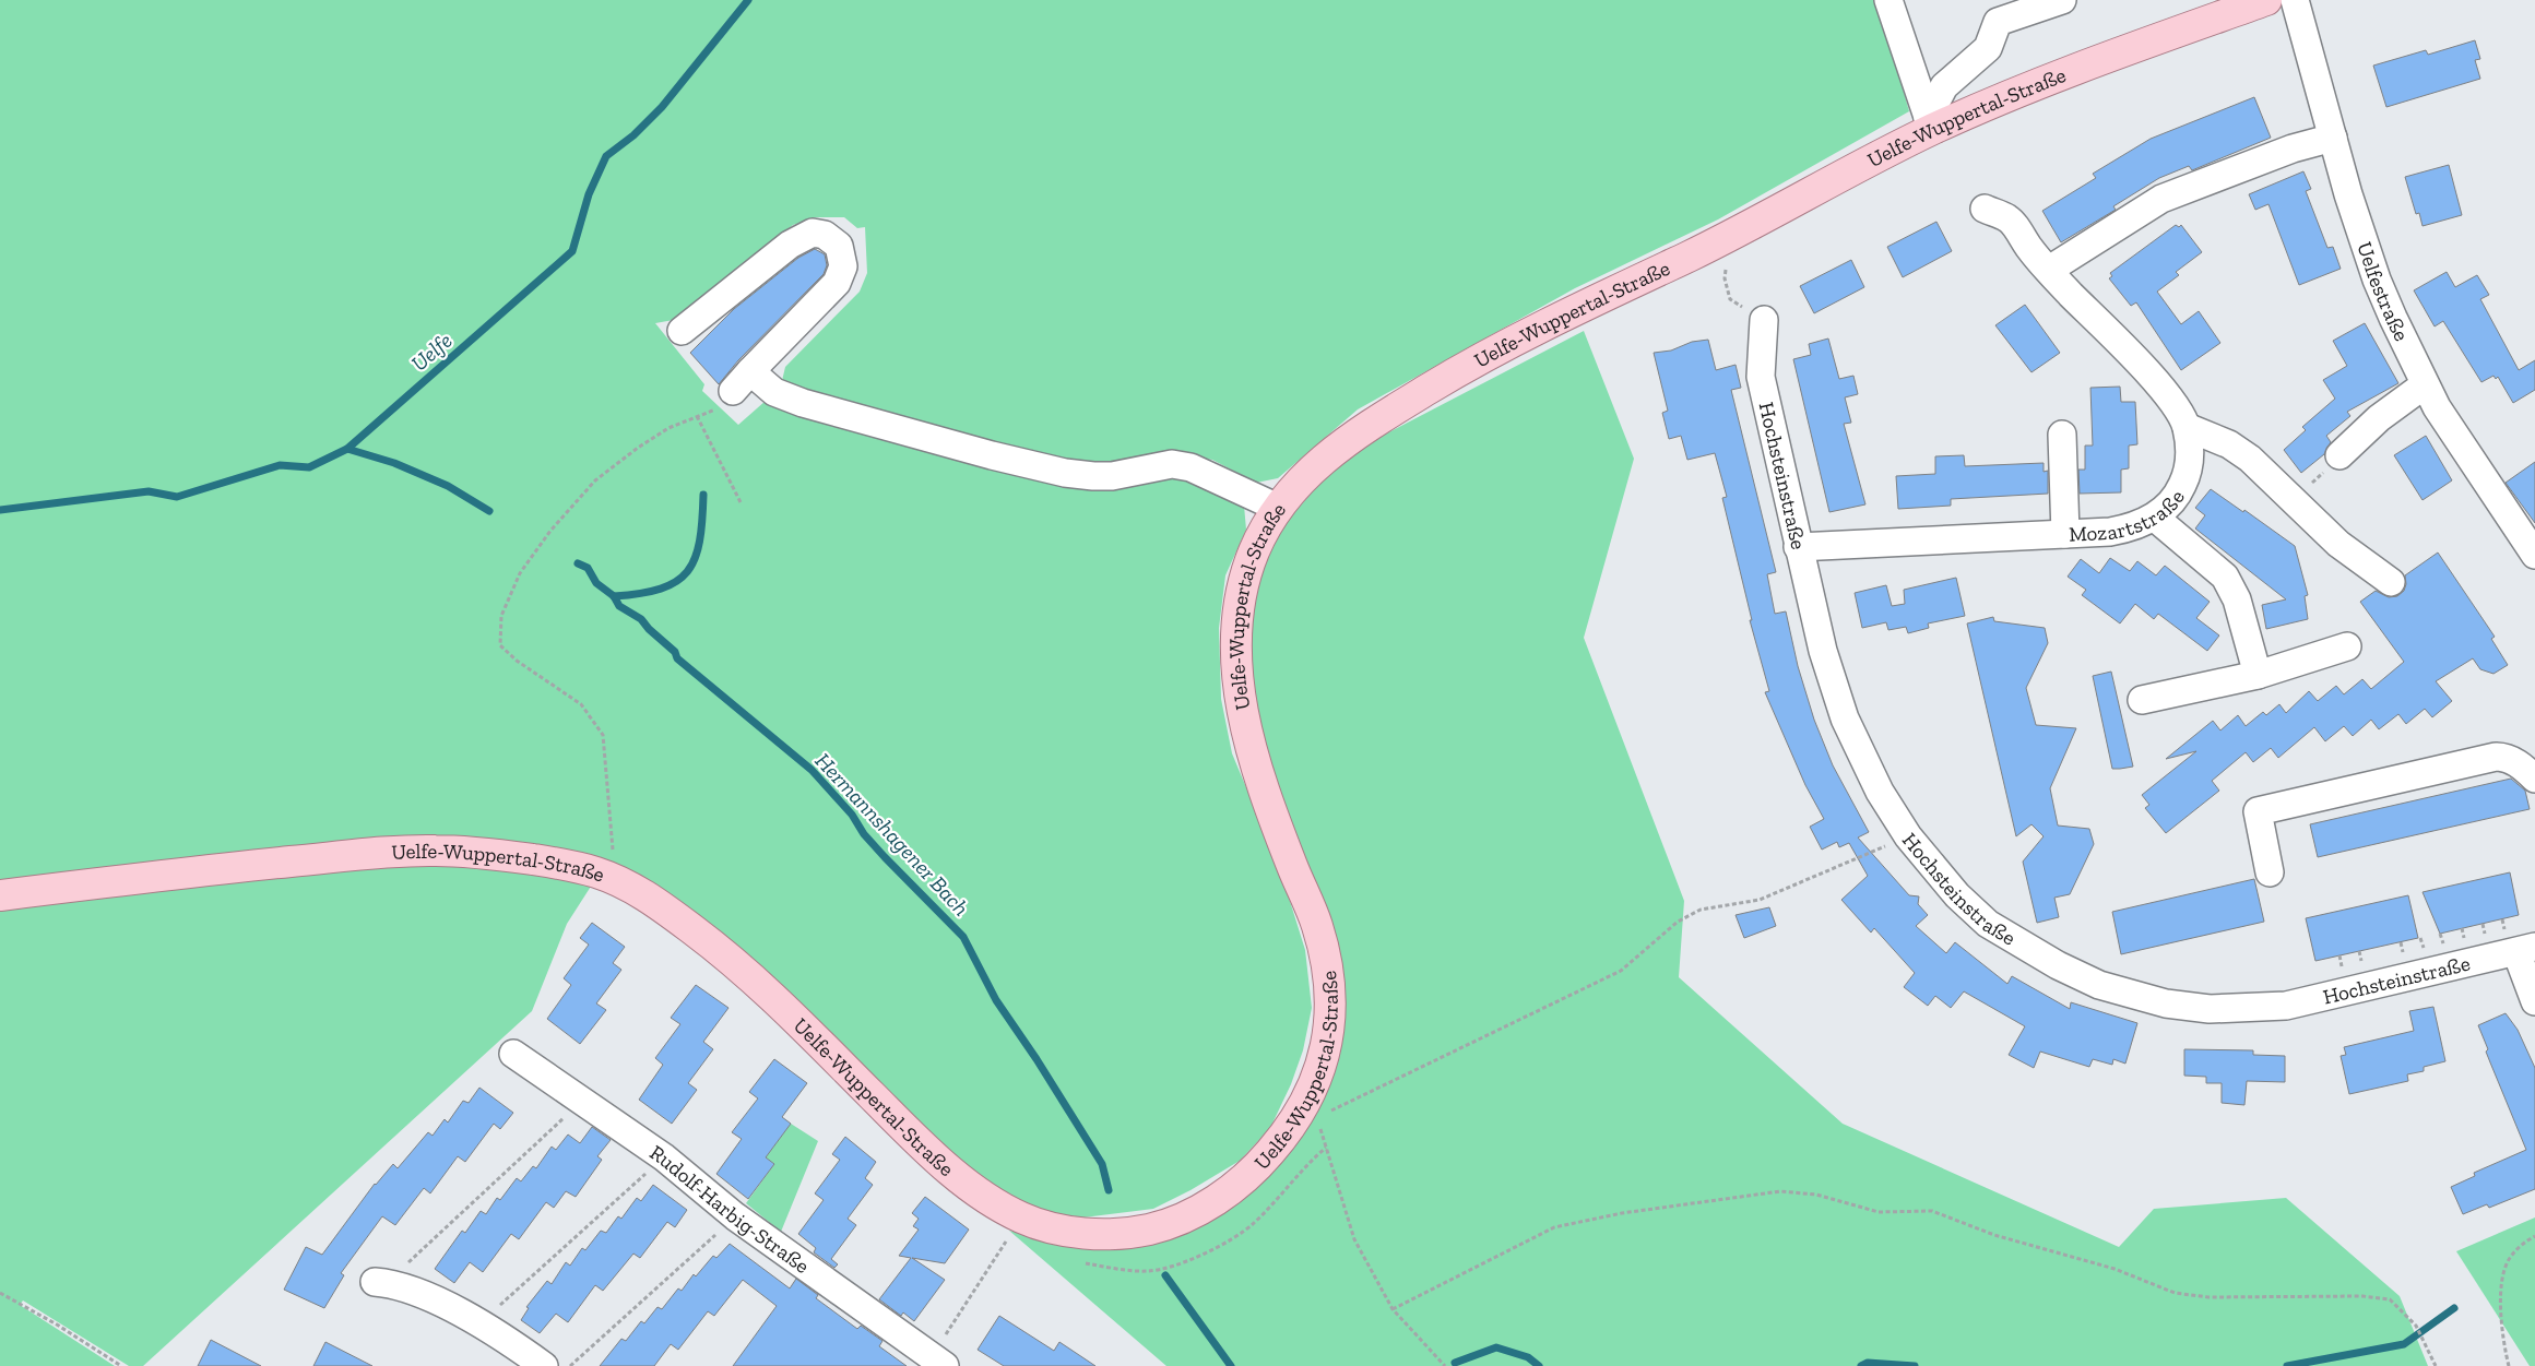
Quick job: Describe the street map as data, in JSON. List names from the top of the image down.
{
  "streets": {
    "main road": ["Uelfe-Wuppertal-Straße"],
    "street": [
      "Uelfestraße",
      "Hochsteinstraße",
      "Mozartstraße",
      "Rudolf-Harbig-Straße"
    ]
  },
  "crossings": [
    ["Hochsteinstraße", "Mozartstraße"]
  ],
  "water": ["Uelfe", "Hermannshagener Bach"]
}
